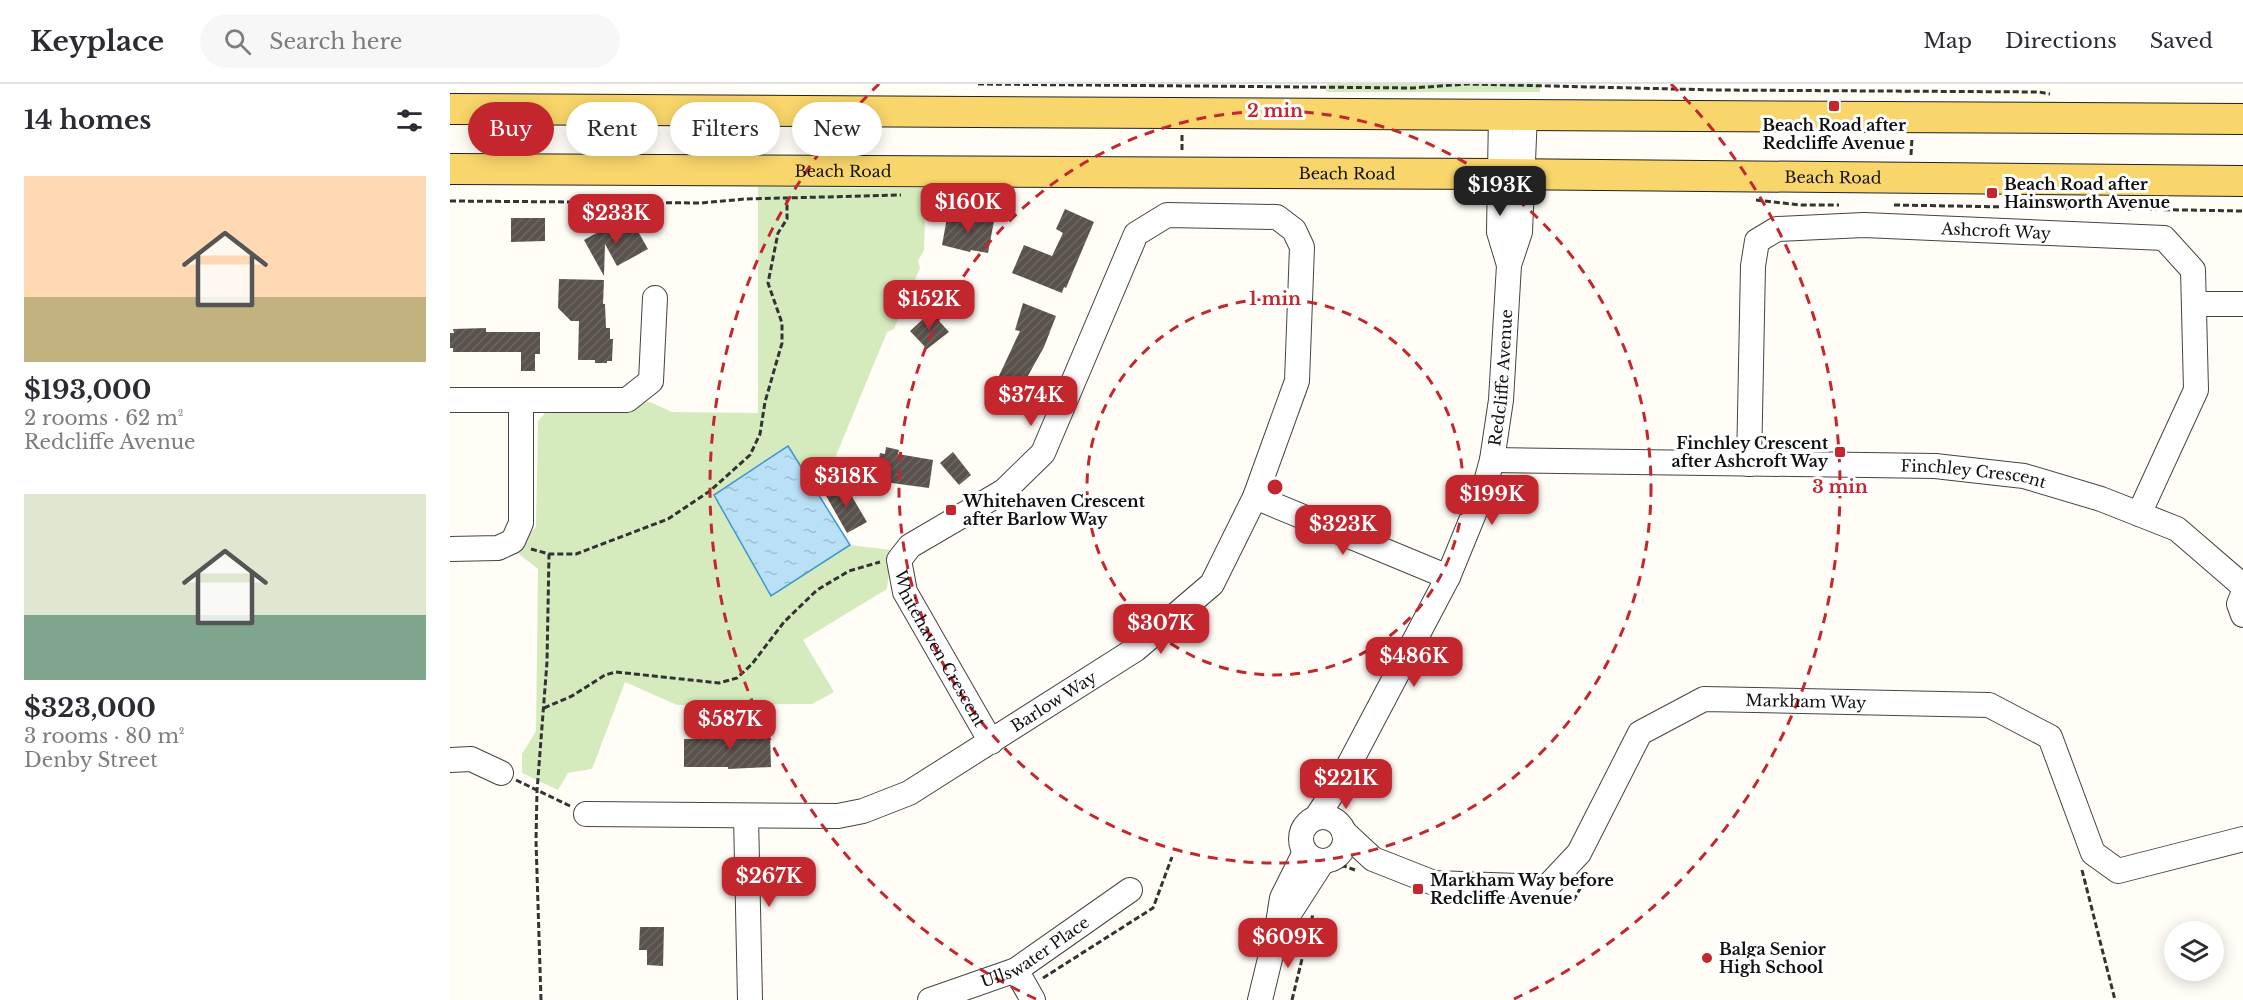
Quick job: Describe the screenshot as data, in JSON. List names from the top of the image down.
{
  "streets": {
    "main road": ["Beach Road"],
    "street": [
      "Ashcroft Way",
      "Redcliffe Avenue",
      "Finchley Crescent",
      "Whitehaven Crescent",
      "Markham Way",
      "Barlow Way",
      "Ullswater Place"
    ]
  },
  "crossings": [
    ["Beach Road", "Redcliffe Avenue"],
    ["Ashcroft Way", "Finchley Crescent"],
    ["Redcliffe Avenue", "Finchley Crescent"],
    ["Redcliffe Avenue", "Markham Way"],
    ["Whitehaven Crescent", "Barlow Way"]
  ],
  "places": {
    "transit": [
      "Beach Road after Redcliffe Avenue",
      "Beach Road after Hainsworth Avenue",
      "Finchley Crescent after Ashcroft Way",
      "Whitehaven Crescent after Barlow Way",
      "Markham Way before Redcliffe Avenue"
    ],
    "other": ["Balga Senior High School"]
  },
  "page": {
    "header": "Keyplace",
    "search": "Search here",
    "nav": ["Map", "Directions", "Saved"],
    "heading": "14 homes",
    "chip": [
      "Buy",
      "Rent",
      "Filters",
      "New"
    ],
    "list": [
      {
        "name": "$193,000",
        "note": "2 rooms · 62 m² · Redcliffe Avenue"
      },
      {
        "name": "$323,000",
        "note": "3 rooms · 80 m² · Denby Street"
      }
    ],
    "price": [
      "$193K",
      "$160K",
      "$233K",
      "$152K",
      "$374K",
      "$318K",
      "$199K",
      "$323K",
      "$307K",
      "$486K",
      "$587K",
      "$221K",
      "$267K",
      "$609K"
    ]
  },
  "rings": ["2 min", "1 min", "3 min"]
}
